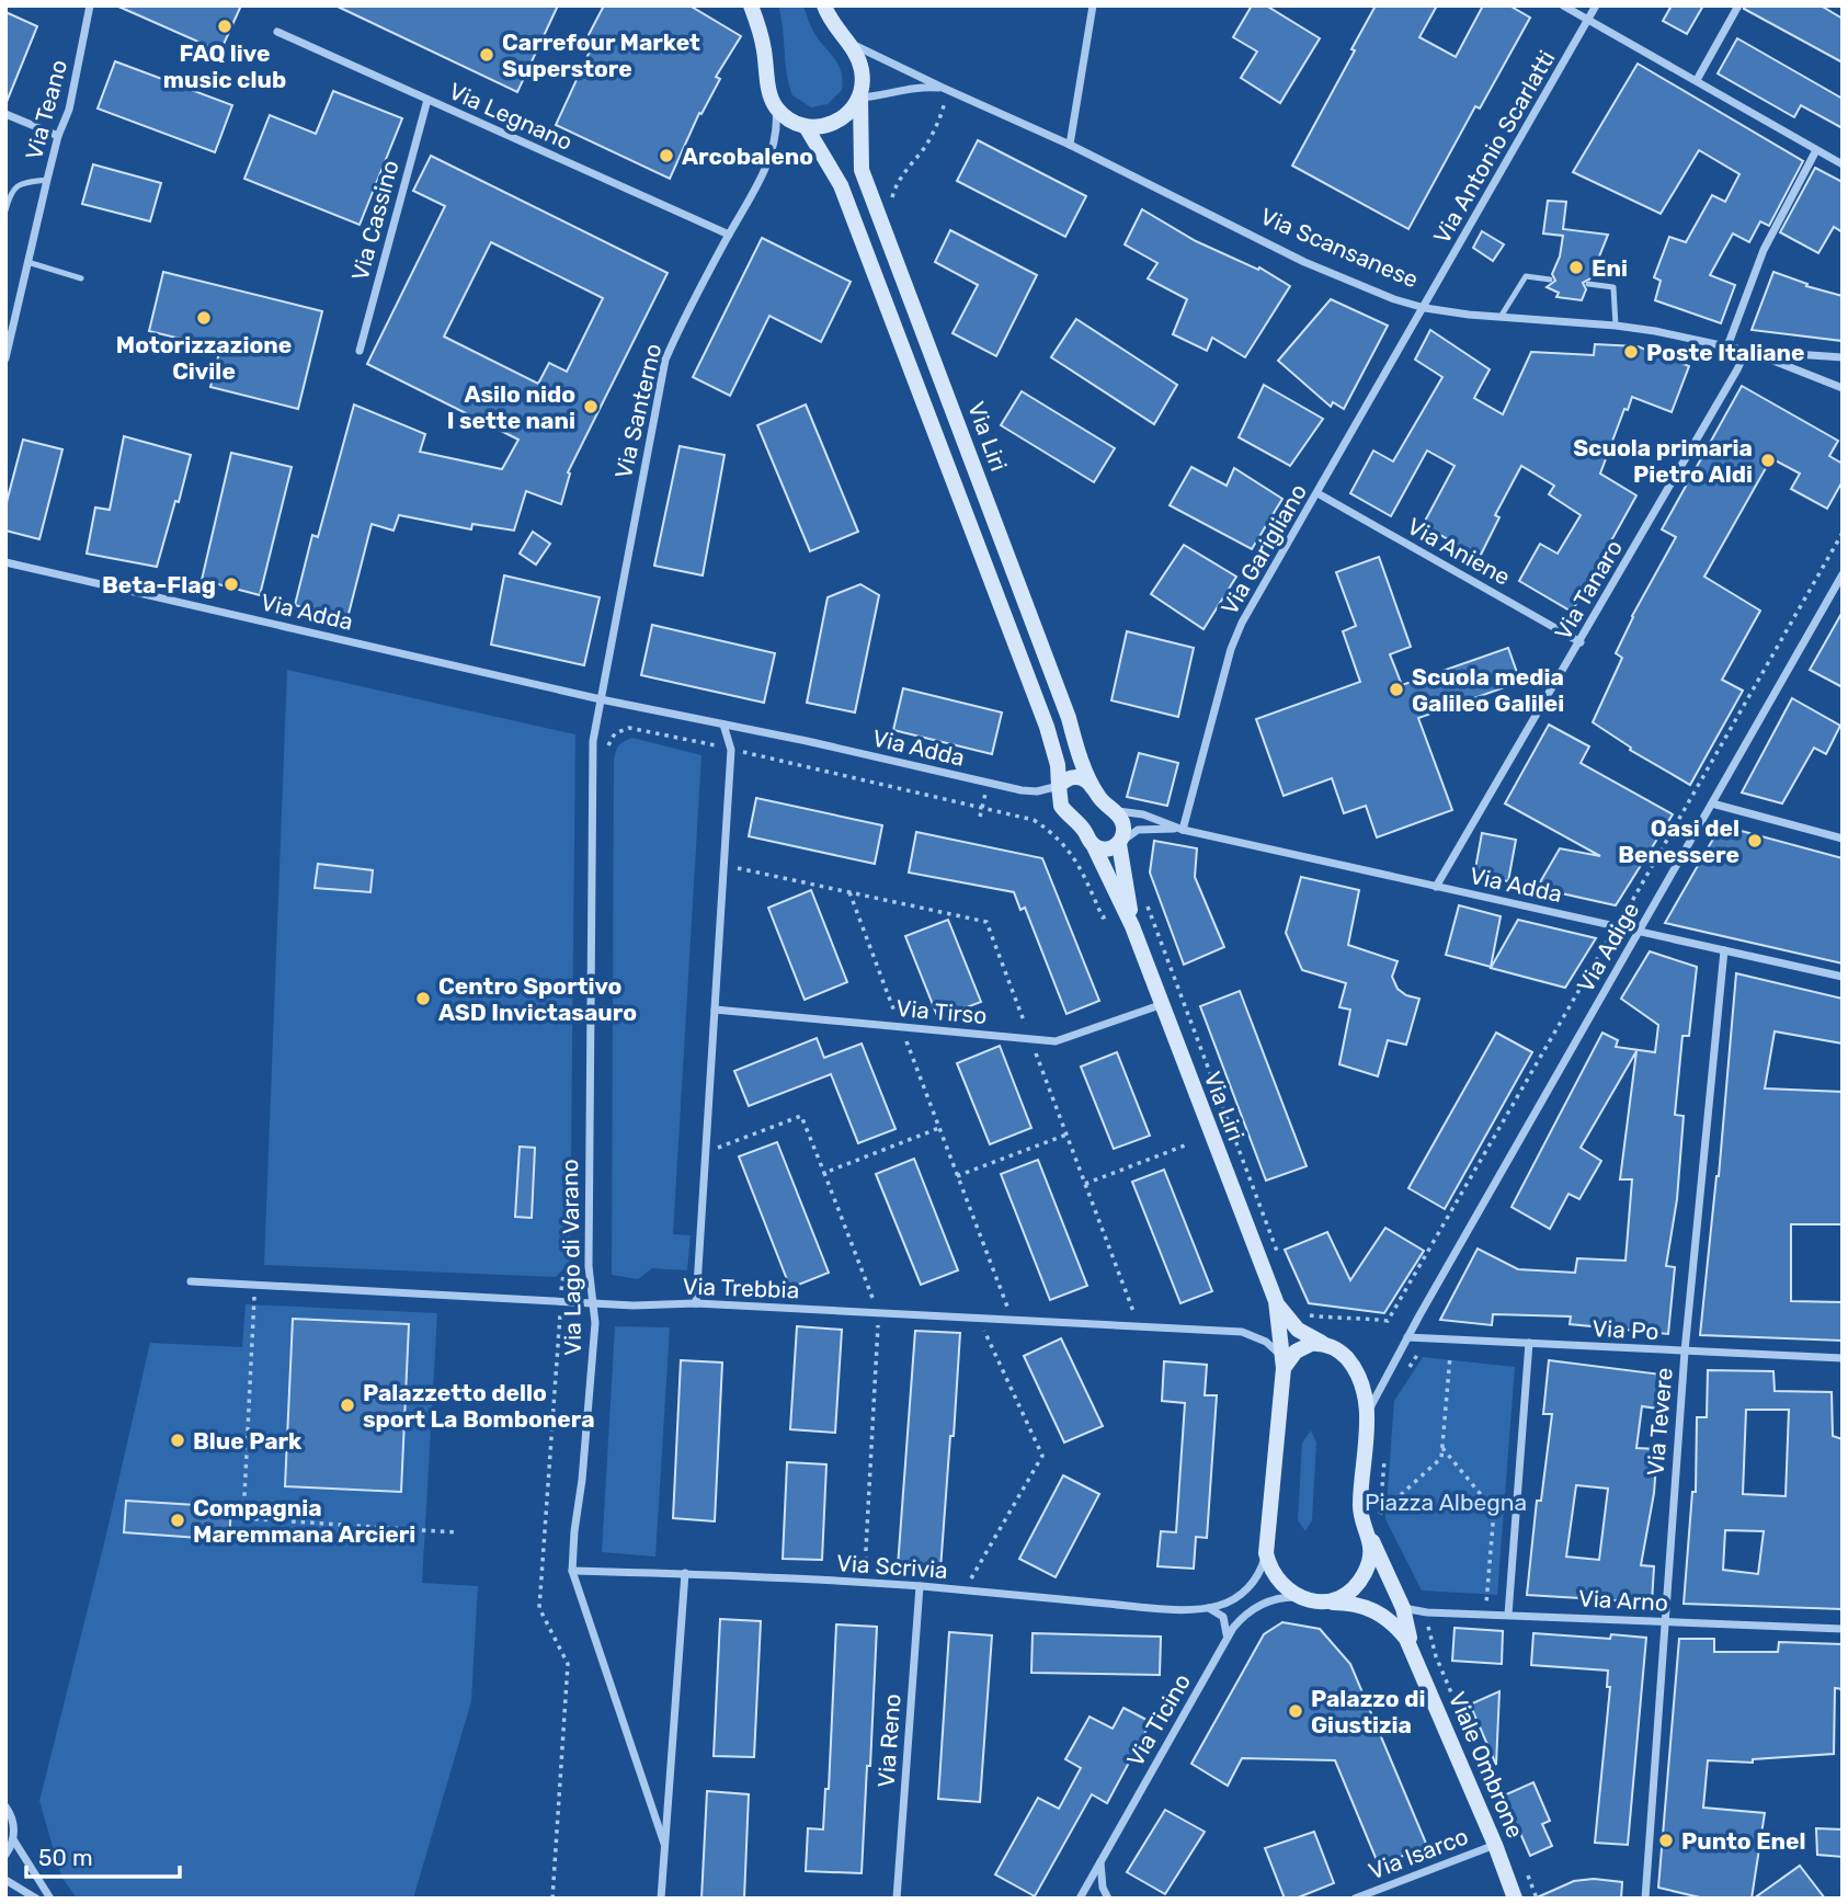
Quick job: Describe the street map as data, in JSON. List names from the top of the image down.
{
  "streets": {
    "main road": ["Via Scansanese", "Via Liri", "Viale Ombrone"],
    "street": [
      "Via Teano",
      "Via Legnano",
      "Via Antonio Scarlatti",
      "Via Cassino",
      "Via Santerno",
      "Via Garigliano",
      "Via Aniene",
      "Via Tanaro",
      "Via Adda",
      "Via Adige",
      "Via Tirso",
      "Via Lago di Varano",
      "Via Trebbia",
      "Via Po",
      "Via Tevere",
      "Via Scrivia",
      "Via Arno",
      "Via Ticino",
      "Via Reno",
      "Via Isarco"
    ]
  },
  "crossings": [
    ["Via Legnano", "Via Cassino"],
    ["Via Legnano", "Via Santerno"],
    ["Via Antonio Scarlatti", "Via Scansanese"],
    ["Via Antonio Scarlatti", "Via Garigliano"],
    ["Via Scansanese", "Via Liri"],
    ["Via Scansanese", "Via Garigliano"],
    ["Via Scansanese", "Via Tanaro"],
    ["Via Santerno", "Via Adda"],
    ["Via Santerno", "Via Lago di Varano"],
    ["Via Liri", "Via Adda"],
    ["Via Liri", "Via Adige"],
    ["Via Liri", "Via Tirso"],
    ["Via Liri", "Via Trebbia"],
    ["Via Liri", "Via Scrivia"],
    ["Via Liri", "Viale Ombrone"],
    ["Via Garigliano", "Via Aniene"],
    ["Via Garigliano", "Via Adda"],
    ["Via Aniene", "Via Tanaro"],
    ["Via Tanaro", "Via Adda"],
    ["Via Adda", "Via Adige"],
    ["Via Adda", "Via Lago di Varano"],
    ["Via Adda", "Via Tevere"],
    ["Via Adige", "Via Po"],
    ["Via Lago di Varano", "Via Trebbia"],
    ["Via Lago di Varano", "Via Scrivia"],
    ["Via Po", "Via Tevere"],
    ["Via Tevere", "Via Arno"],
    ["Via Scrivia", "Via Reno"],
    ["Via Arno", "Viale Ombrone"],
    ["Via Ticino", "Viale Ombrone"],
    ["Viale Ombrone", "Via Isarco"]
  ],
  "parks": ["Piazza Albegna"],
  "places": [
    "FAQ live music club",
    "Carrefour Market Superstore",
    "Arcobaleno",
    "Eni",
    "Motorizzazione Civile",
    "Poste Italiane",
    "Asilo nido I sette nani",
    "Scuola primaria Pietro Aldi",
    "Beta-Flag",
    "Scuola media Galileo Galilei",
    "Oasi del Benessere",
    "Centro Sportivo ASD Invictasauro",
    "Palazzetto dello sport La Bombonera",
    "Blue Park",
    "Compagnia Maremmana Arcieri",
    "Palazzo di Giustizia",
    "Punto Enel"
  ],
  "scale_bar": "50 m"
}
